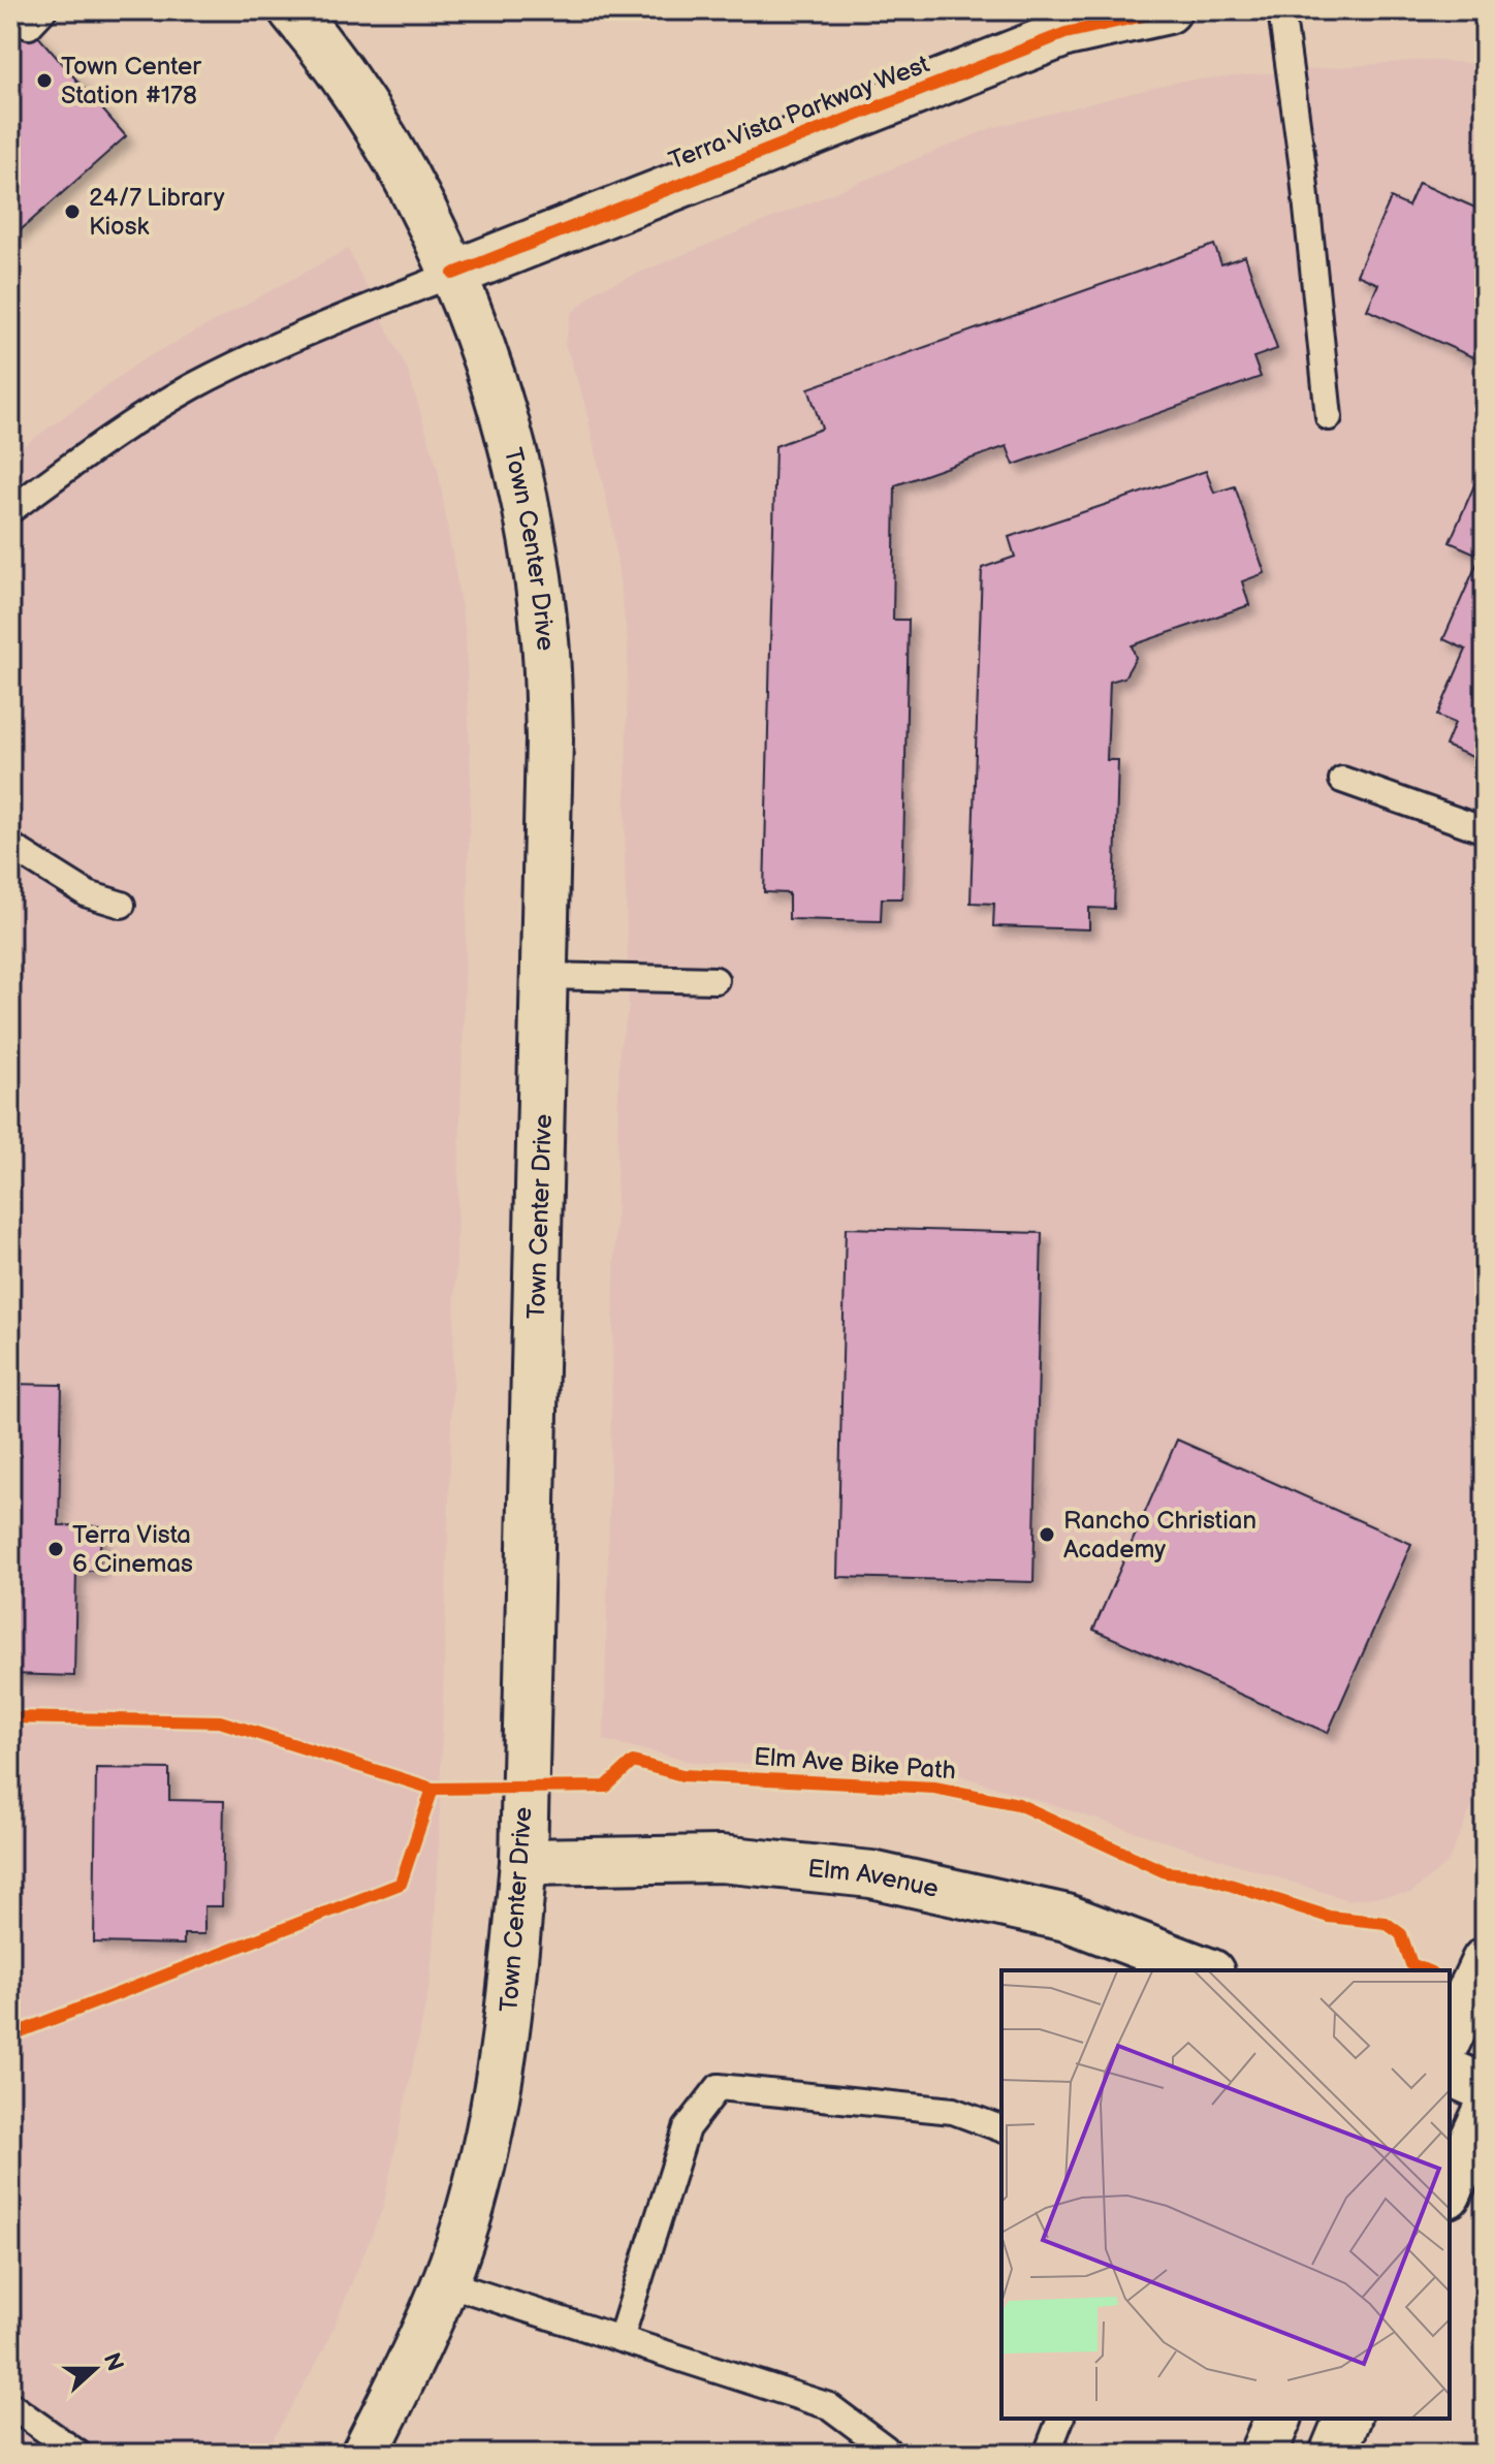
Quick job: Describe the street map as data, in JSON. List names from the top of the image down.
{
  "streets": {
    "street": ["Terra Vista Parkway West", "Town Center Drive", "Elm Avenue"],
    "cycle path": ["Elm Ave Bike Path"]
  },
  "crossings": [
    ["Terra Vista Parkway West", "Town Center Drive"],
    ["Town Center Drive", "Elm Avenue"]
  ],
  "places": [
    "Town Center Station #178",
    "24/7 Library Kiosk",
    "Rancho Christian Academy",
    "Terra Vista 6 Cinemas"
  ],
  "north": "right"
}
